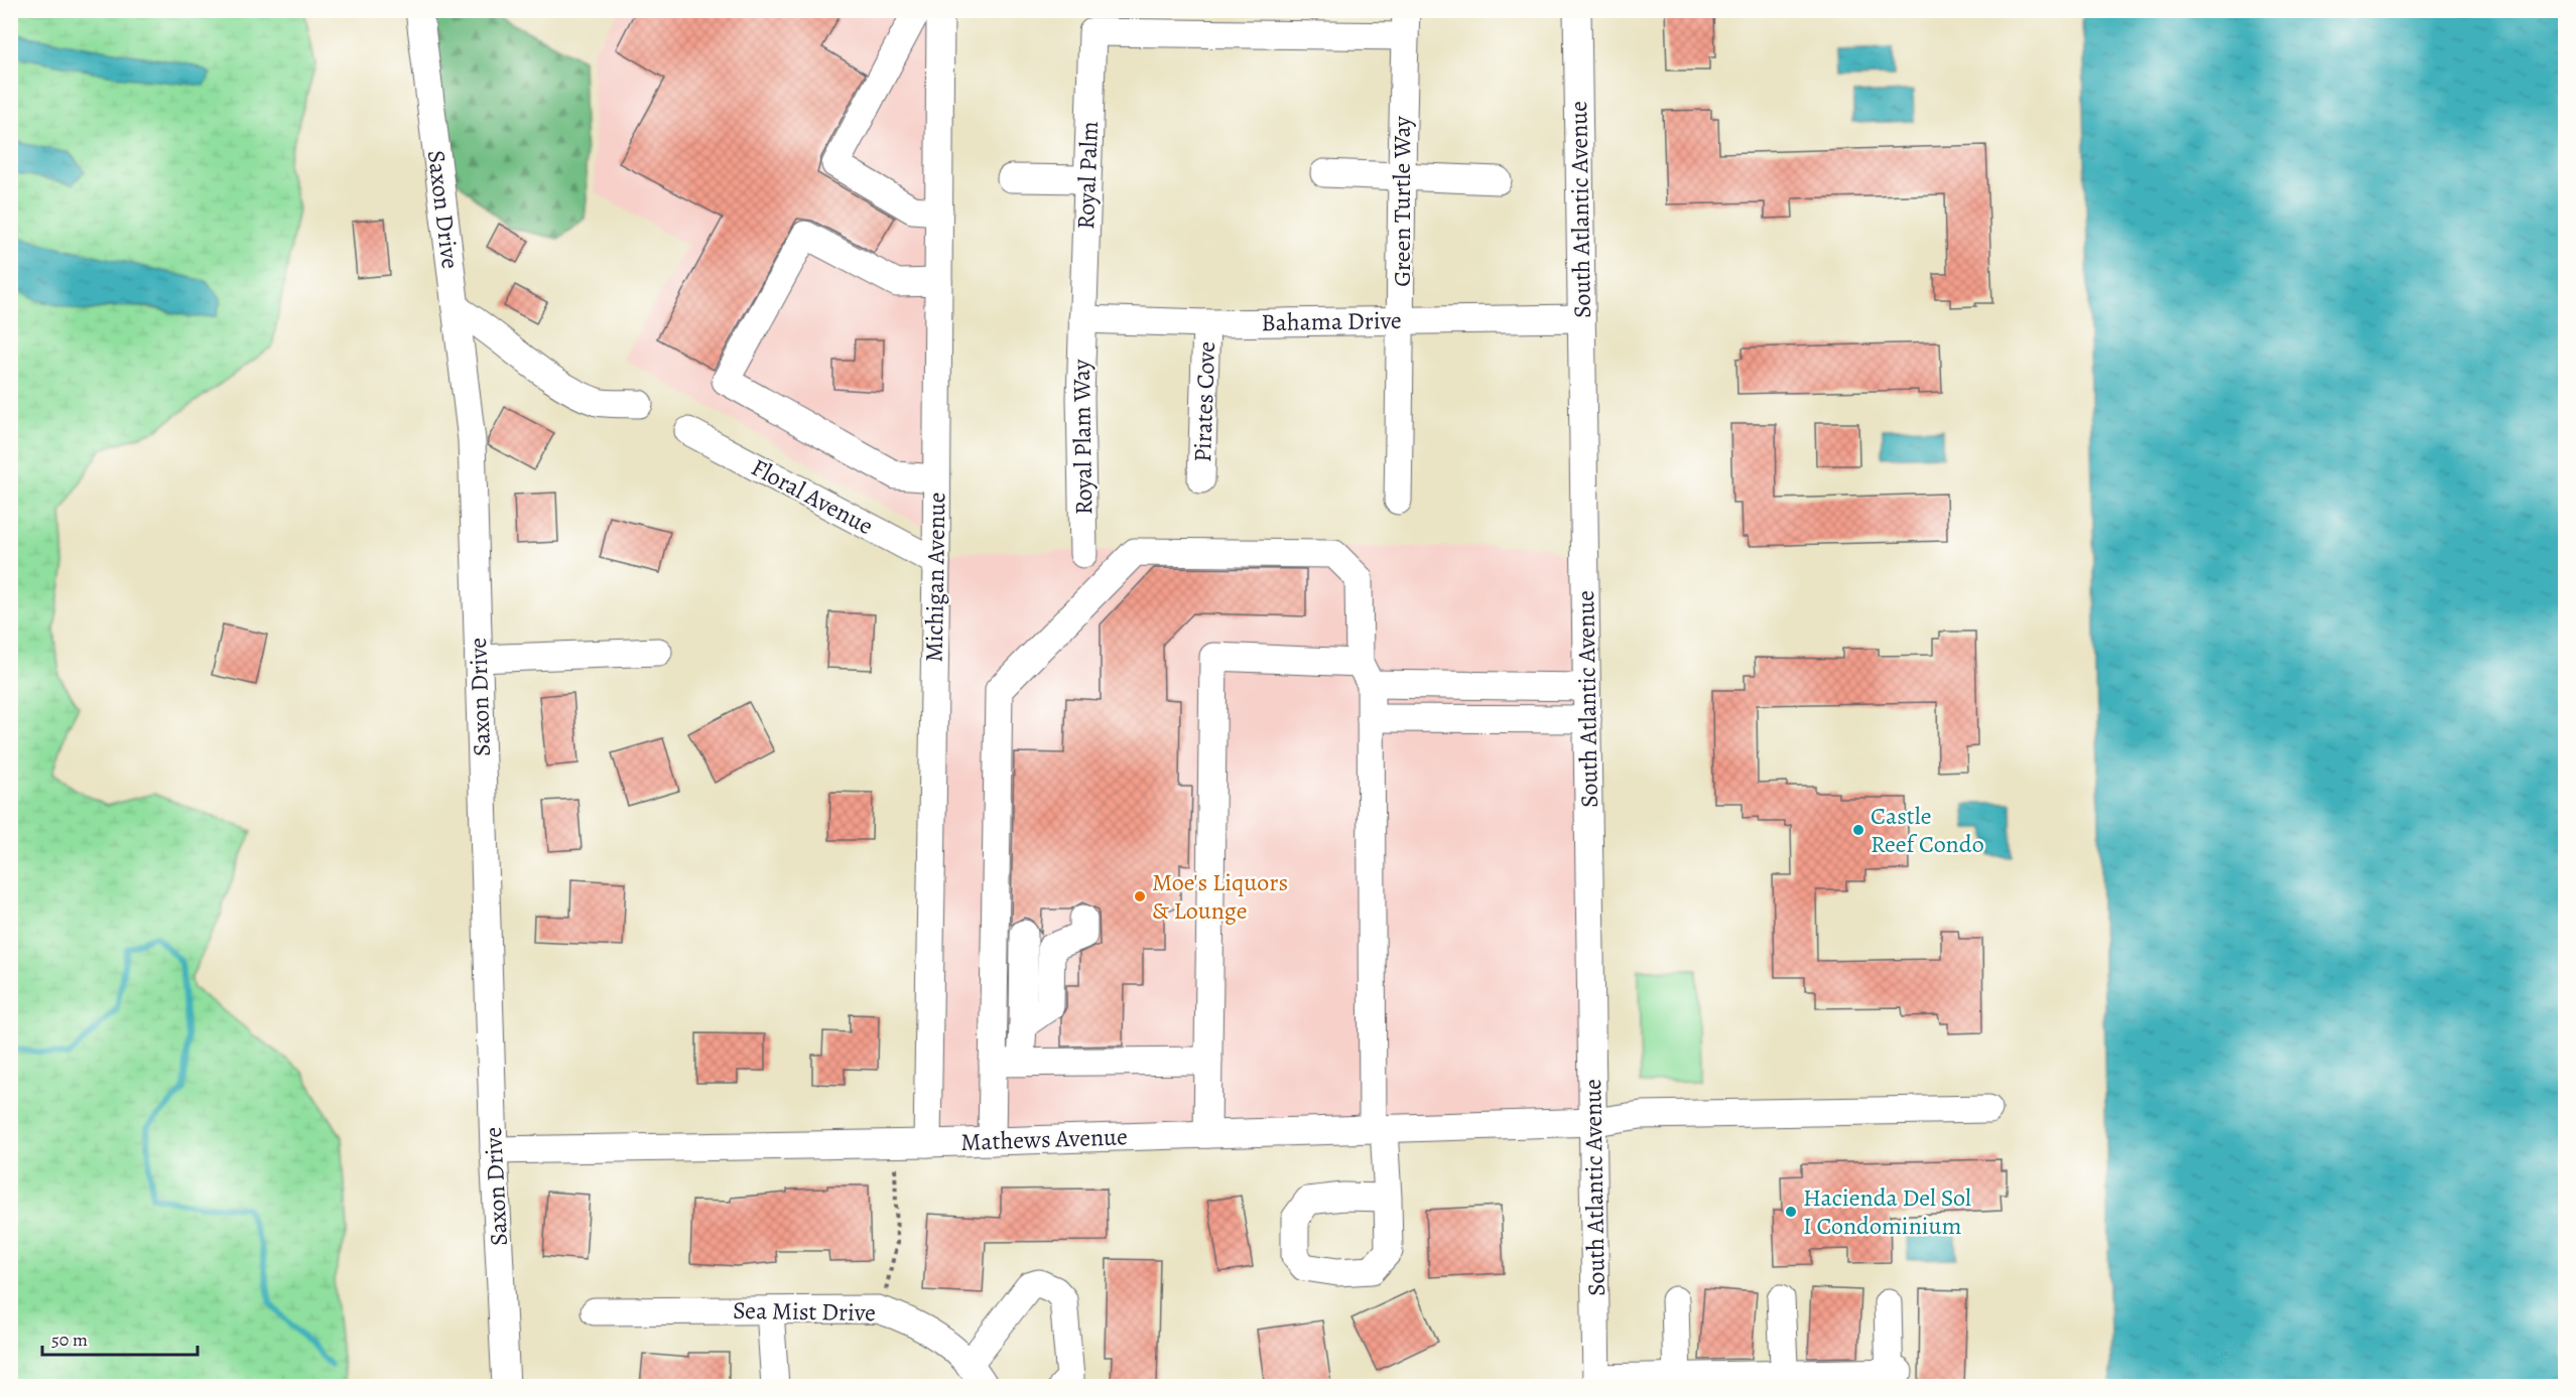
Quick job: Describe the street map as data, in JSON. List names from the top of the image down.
{
  "streets": {
    "street": [
      "Royal Palm",
      "Green Turtle Way",
      "Saxon Drive",
      "South Atlantic Avenue",
      "Bahama Drive",
      "Pirates Cove",
      "Royal Plam Way",
      "Floral Avenue",
      "Michigan Avenue",
      "Mathews Avenue",
      "Sea Mist Drive"
    ]
  },
  "crossings": [
    ["Royal Palm", "Green Turtle Way"],
    ["Royal Palm", "Bahama Drive"],
    ["Royal Palm", "Royal Plam Way"],
    ["Green Turtle Way", "Bahama Drive"],
    ["Saxon Drive", "Mathews Avenue"],
    ["South Atlantic Avenue", "Bahama Drive"],
    ["South Atlantic Avenue", "Mathews Avenue"],
    ["Bahama Drive", "Pirates Cove"],
    ["Bahama Drive", "Royal Plam Way"],
    ["Floral Avenue", "Michigan Avenue"],
    ["Michigan Avenue", "Mathews Avenue"]
  ],
  "places": ["Castle Reef Condo", "Moe's Liquors & Lounge", "Hacienda Del Sol I Condominium"],
  "scale_bar": "50 m"
}
